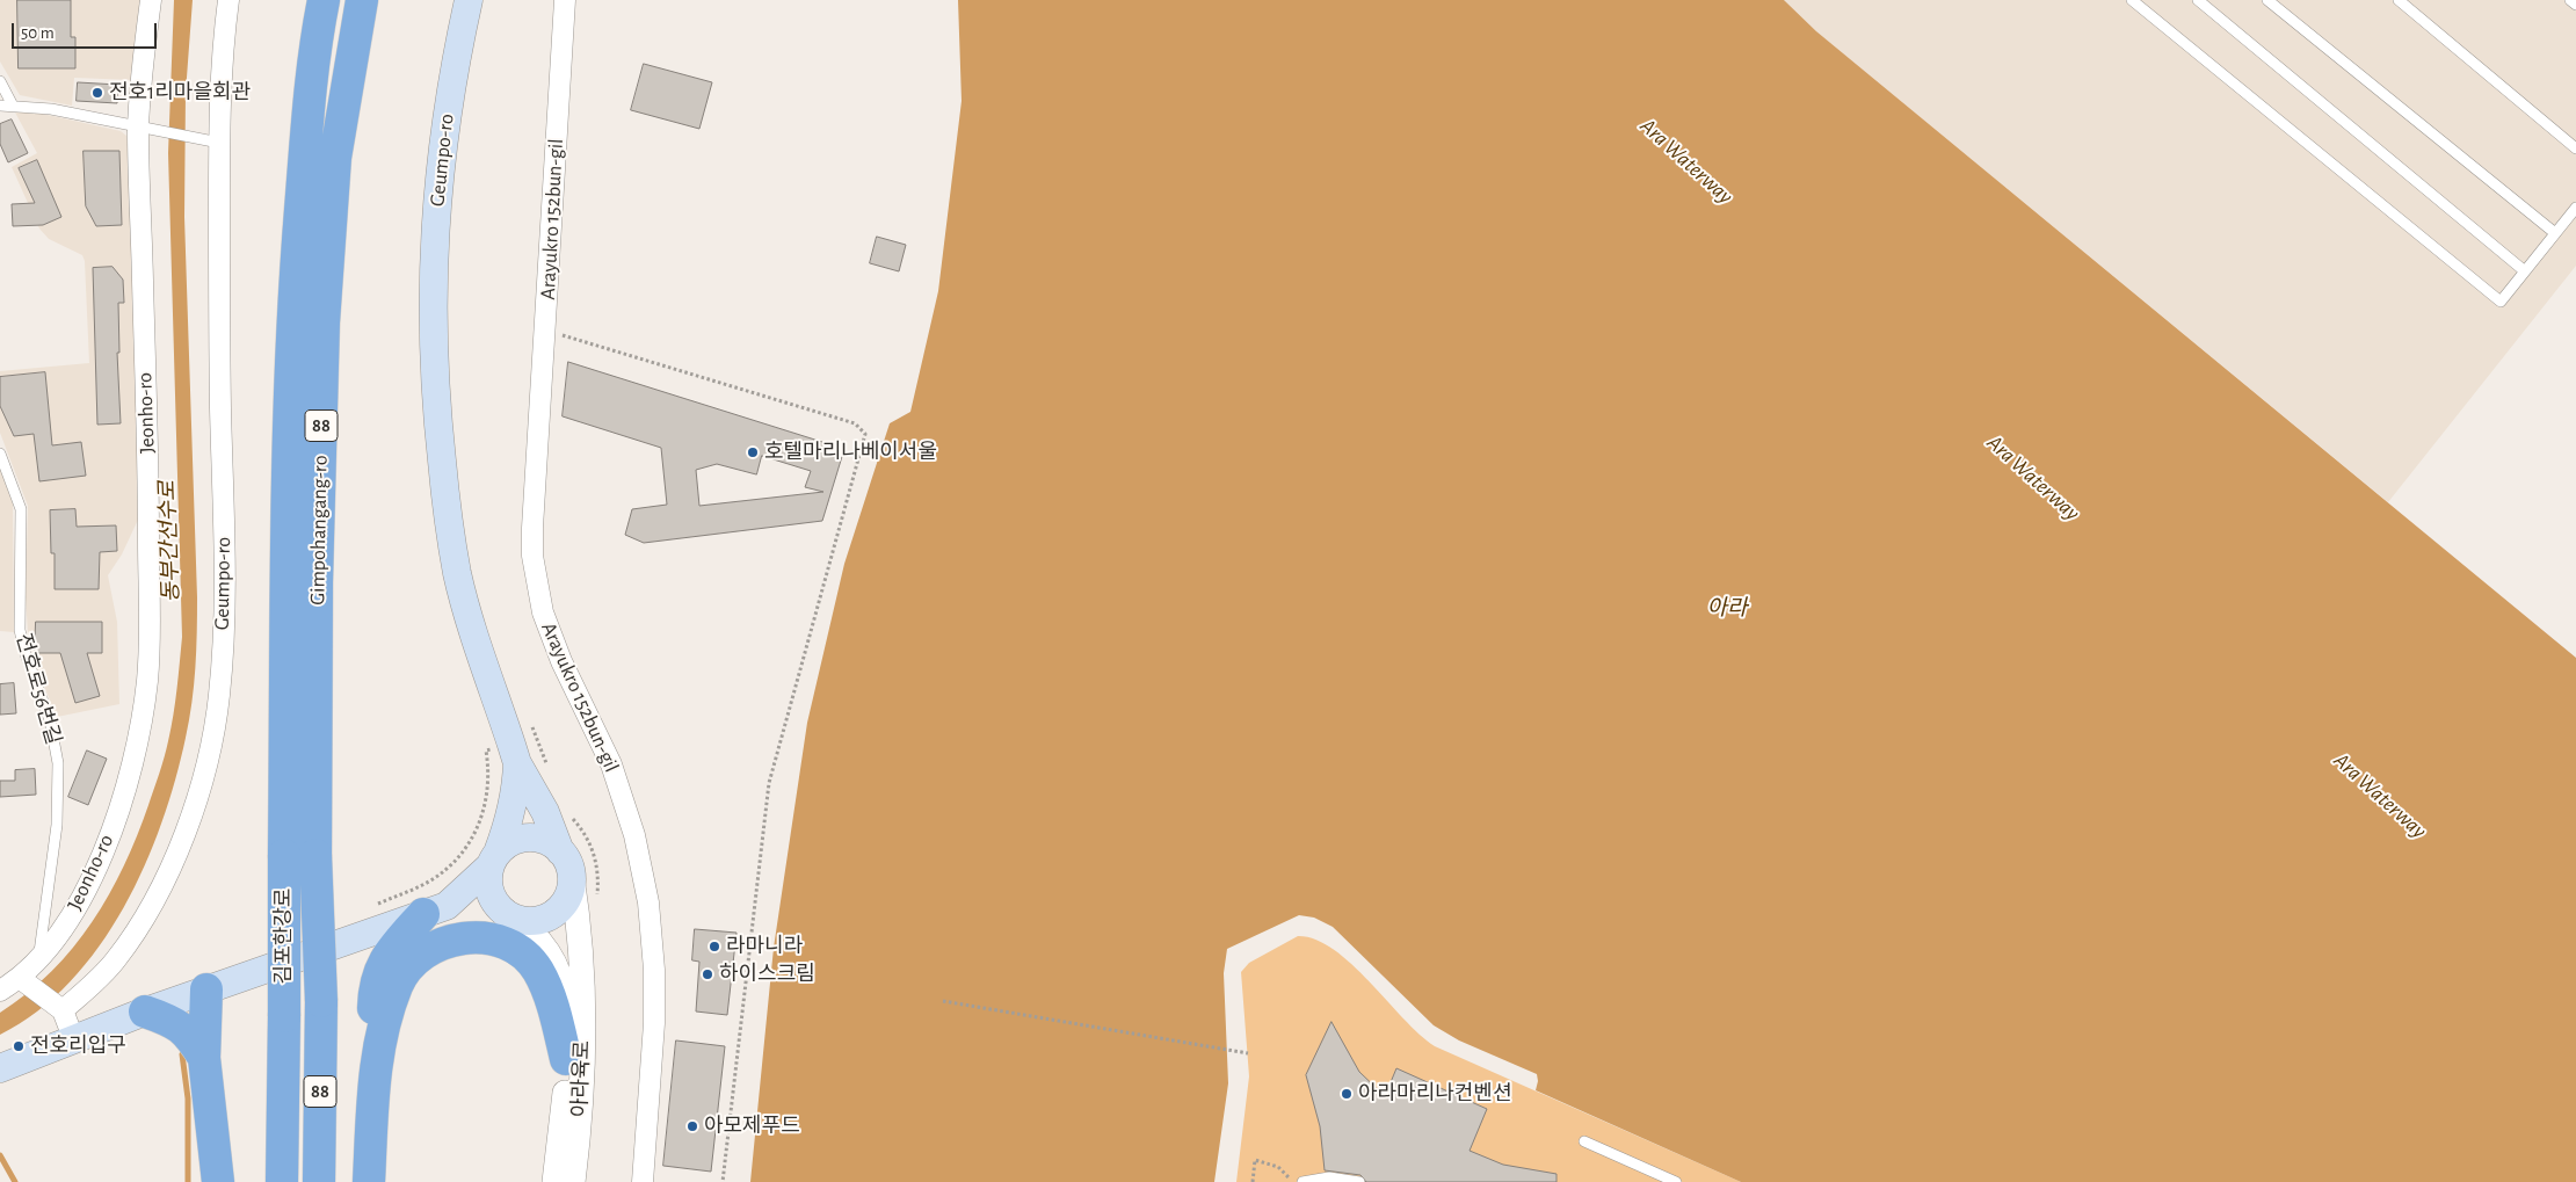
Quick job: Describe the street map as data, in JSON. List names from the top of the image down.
{
  "streets": {
    "highway": ["88", "Gimpohangang-ro", "김포한강로"],
    "main road": ["Geumpo-ro"],
    "street": ["Arayukro 152bun-gil", "Jeonho-ro", "아라육로"],
    "lane": ["전호로56번길"]
  },
  "crossings": [
    ["Jeonho-ro", "전호로56번길"],
    ["Gimpohangang-ro", "김포한강로"]
  ],
  "water": ["Ara Waterway", "동부간선수로", "아라"],
  "places": [
    "전호1리마을회관",
    "호텔마리나베이서울",
    "라마니라",
    "하이스크림",
    "전호리입구",
    "아라마리나컨벤션",
    "아모제푸드"
  ],
  "scale_bar": "50 m"
}
